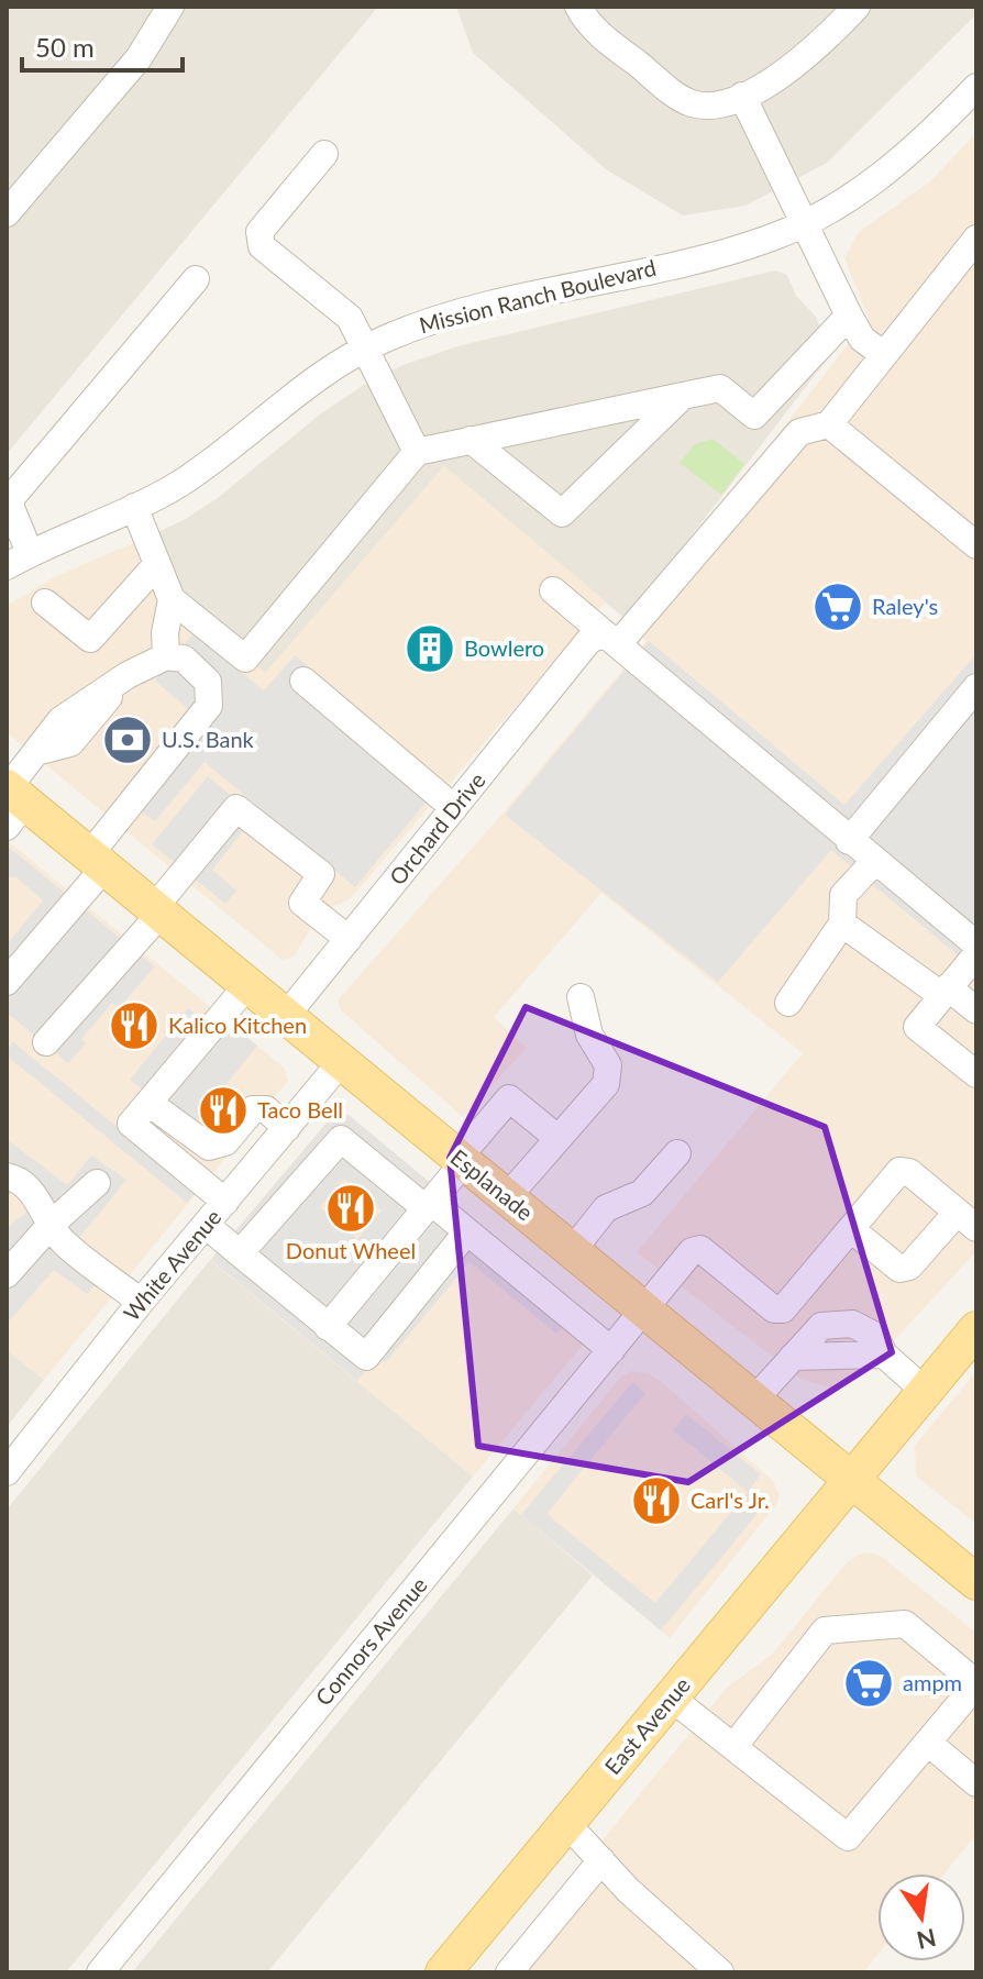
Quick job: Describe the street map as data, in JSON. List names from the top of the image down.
{
  "streets": {
    "main road": ["Esplanade", "East Avenue"],
    "street": [
      "Mission Ranch Boulevard",
      "Orchard Drive",
      "White Avenue",
      "Connors Avenue"
    ]
  },
  "crossings": [
    ["Orchard Drive", "Esplanade"],
    ["Esplanade", "White Avenue"],
    ["Esplanade", "Connors Avenue"],
    ["Esplanade", "East Avenue"]
  ],
  "places": {
    "supermarket": ["Raley's", "ampm"],
    "building": ["Bowlero"],
    "bank": ["U.S. Bank"],
    "restaurant": [
      "Kalico Kitchen",
      "Taco Bell",
      "Donut Wheel",
      "Carl's Jr."
    ]
  },
  "scale_bar": "50 m",
  "north": "bottom"
}
